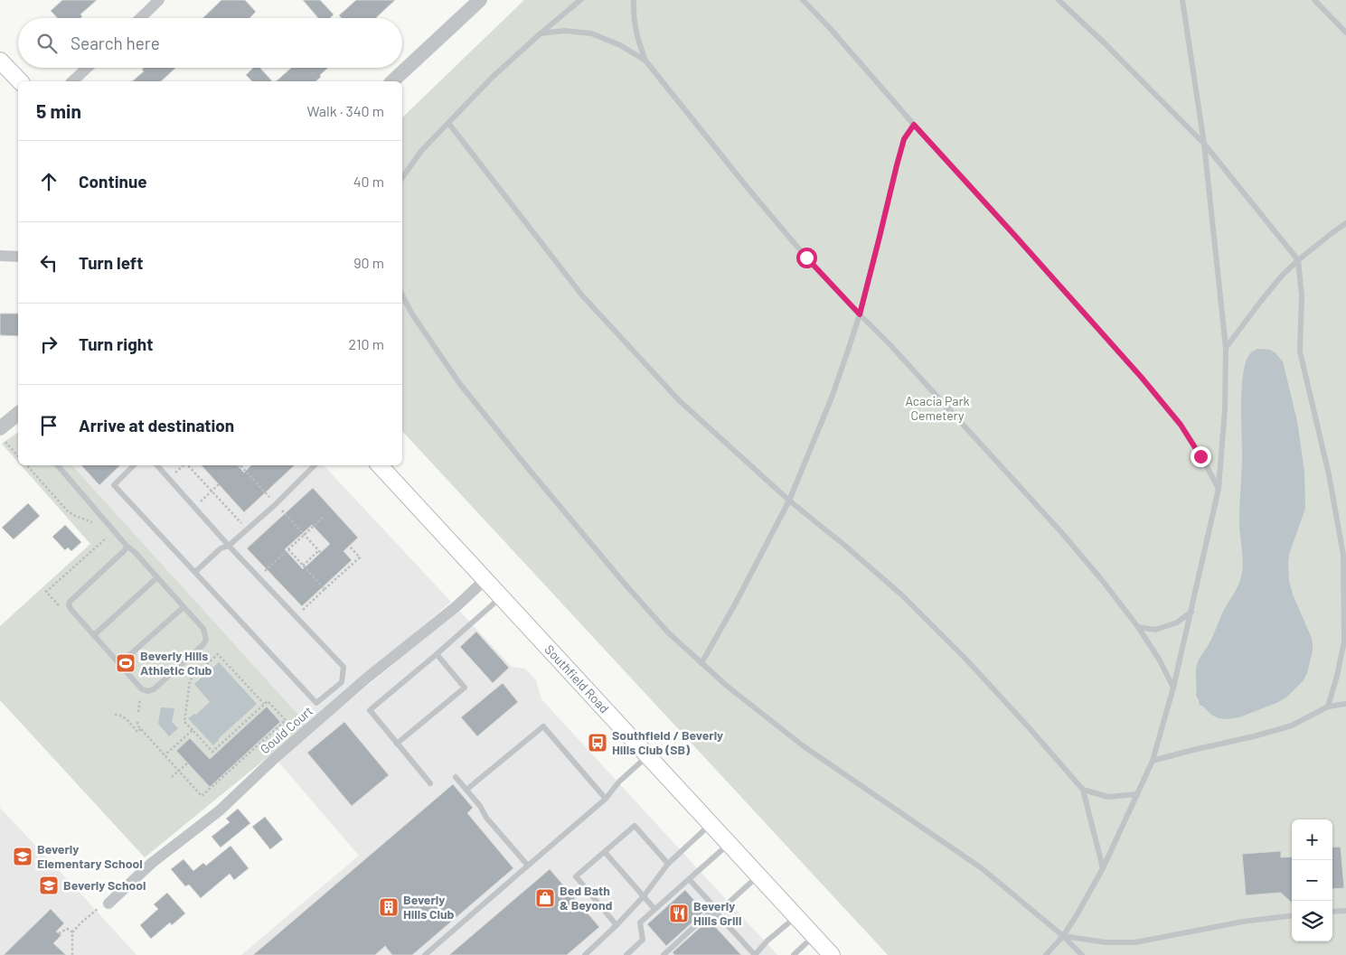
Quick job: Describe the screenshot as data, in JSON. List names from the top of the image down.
{
  "streets": {
    "main road": ["Southfield Road"],
    "street": ["Gould Court"]
  },
  "crossings": [
    ["Southfield Road", "Gould Court"]
  ],
  "parks": ["Acacia Park Cemetery"],
  "places": {
    "sports": ["Beverly Hills Athletic Club"],
    "bus stop": ["Southfield / Beverly Hills Club (SB)"],
    "school or university": ["Beverly Elementary School", "Beverly School"],
    "shop": ["Bed Bath & Beyond"],
    "building": ["Beverly Hills Club"],
    "restaurant": ["Beverly Hills Grill"]
  },
  "page": {
    "search": "Search here",
    "heading": ["5 min", "Walk · 340 m"],
    "list": [
      ["Continue", "40 m"],
      ["Turn left", "90 m"],
      ["Turn right", "210 m"],
      "Arrive at destination"
    ],
    "map_buttons": ["+", "−"]
  }
}
